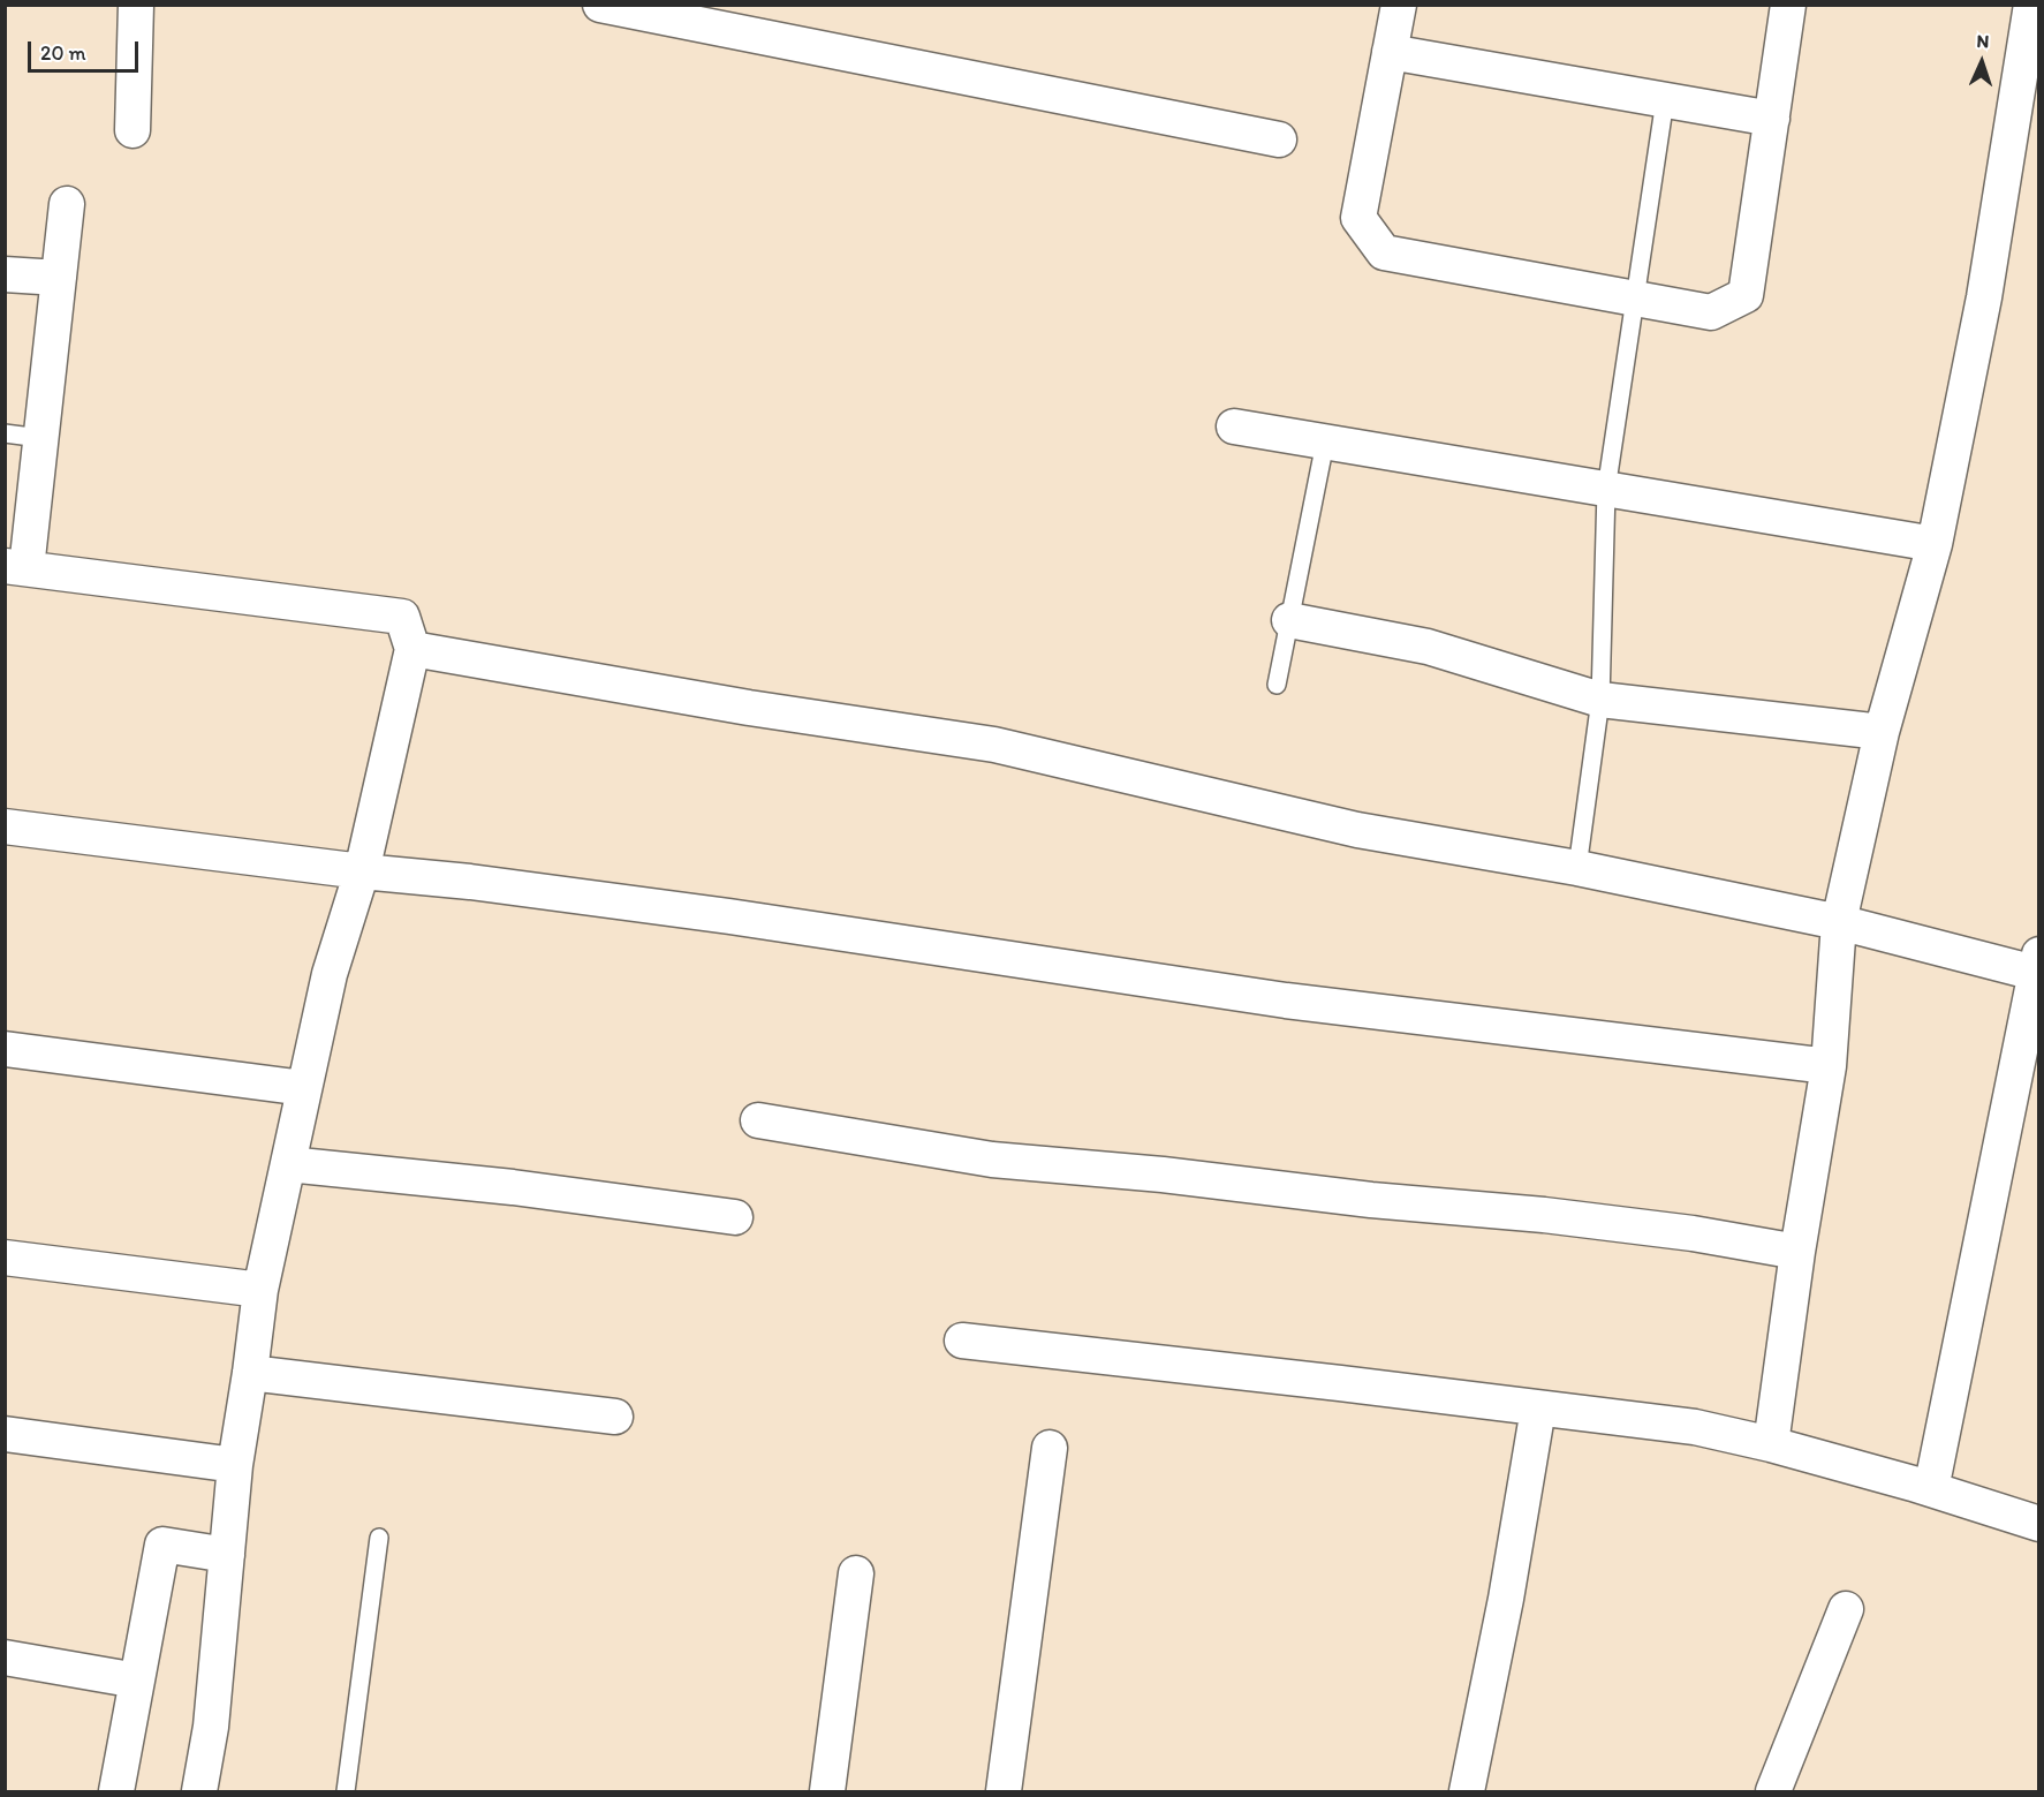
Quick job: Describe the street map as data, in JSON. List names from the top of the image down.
{
  "scale_bar": "20 m",
  "north": "top"
}
